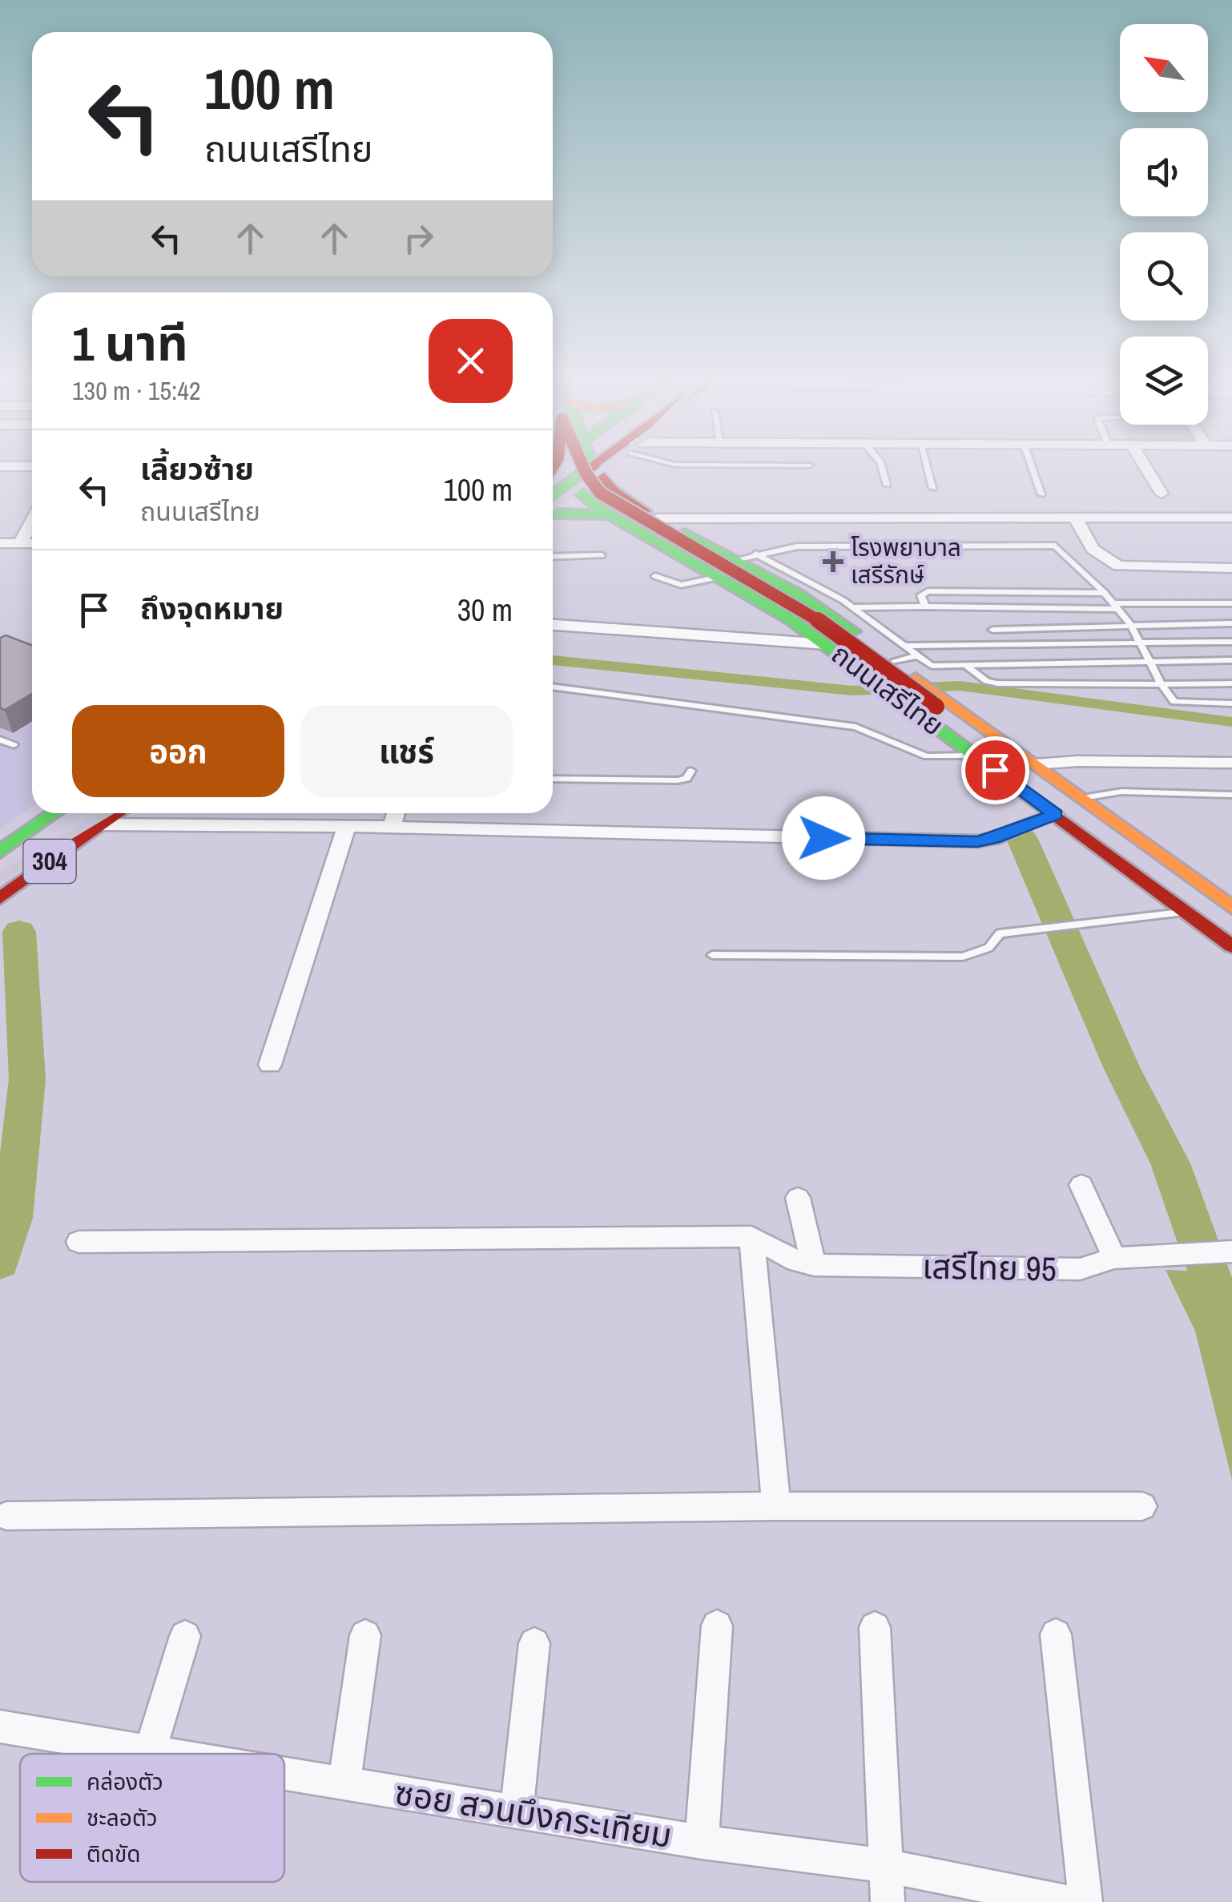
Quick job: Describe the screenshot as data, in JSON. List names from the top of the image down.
{
  "streets": {
    "main road": ["ถนนเสรีไทย", "304"],
    "street": ["เสรีไทย 95", "ซอย สวนบึงกระเทียม"]
  },
  "places": {
    "health": ["โรงพยาบาล เสรีรักษ์"]
  },
  "legend": ["คล่องตัว", "ชะลอตัว", "ติดขัด"],
  "north": "top left",
  "page": {
    "turn": ["100 m", "ถนนเสรีไทย"],
    "heading": ["1 นาที", "130 m · 15:42"],
    "list": [
      {
        "name": "เลี้ยวซ้าย",
        "note": "ถนนเสรีไทย",
        "value": "100 m"
      },
      {
        "name": "ถึงจุดหมาย",
        "value": "30 m"
      }
    ],
    "buttons": ["ออก", "แชร์"]
  }
}
